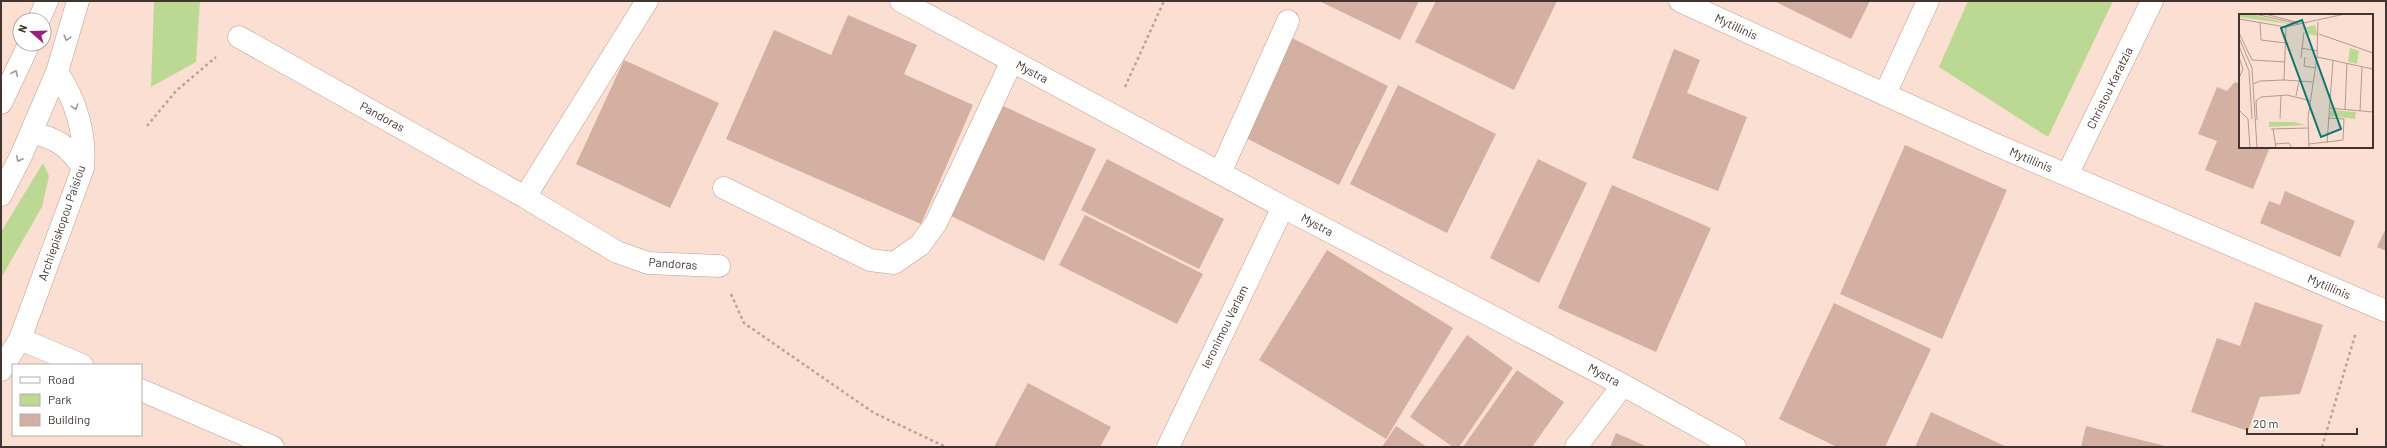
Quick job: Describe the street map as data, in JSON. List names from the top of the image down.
{
  "streets": {
    "street": [
      "Mytillinis",
      "Mystra",
      "Christou Karatzia",
      "Pandoras",
      "Archiepiskopou Paisiou",
      "Ieronimou Varlam"
    ]
  },
  "crossings": [
    ["Mytillinis", "Christou Karatzia"],
    ["Mystra", "Ieronimou Varlam"]
  ],
  "legend": ["Road", "Park", "Building"],
  "scale_bar": "20 m",
  "north": "left"
}
